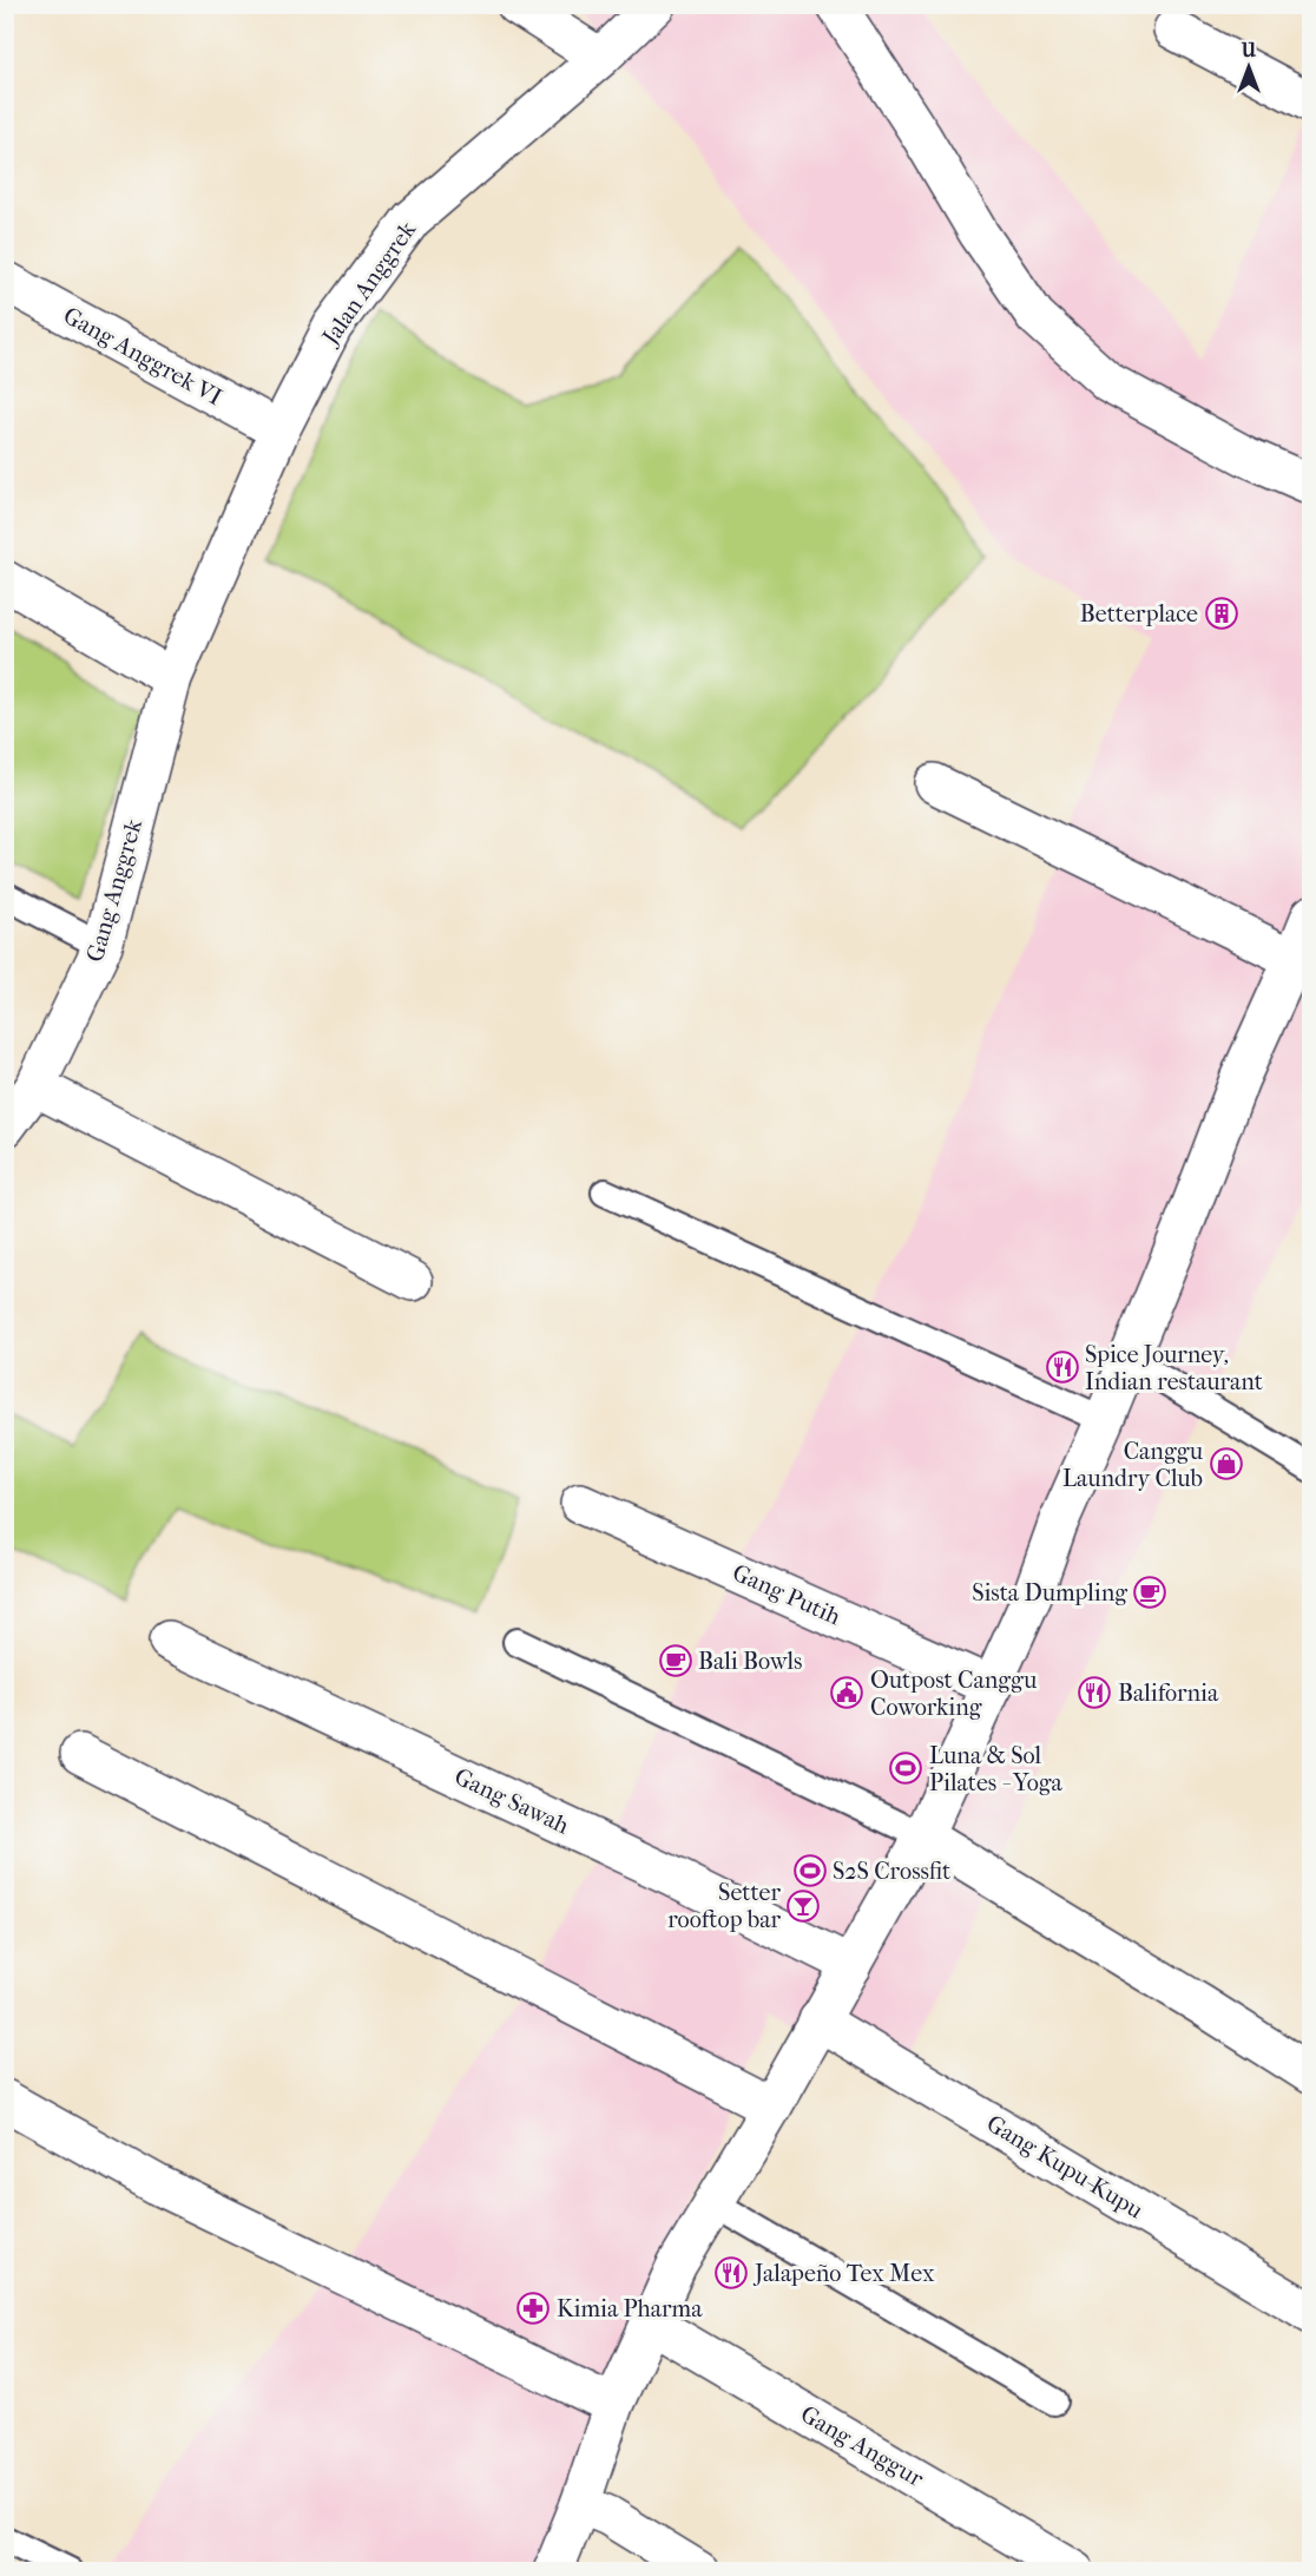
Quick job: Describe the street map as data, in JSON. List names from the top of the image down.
{
  "streets": {
    "street": [
      "Jalan Anggrek",
      "Gang Anggrek VI",
      "Gang Anggrek",
      "Gang Putih",
      "Gang Sawah",
      "Gang Kupu-Kupu",
      "Gang Anggur"
    ]
  },
  "crossings": [
    ["Jalan Anggrek", "Gang Anggrek VI"],
    ["Jalan Anggrek", "Gang Anggrek"]
  ],
  "places": {
    "building": ["Betterplace"],
    "restaurant": ["Spice Journey, Indian restaurant", "Balifornia", "Jalapeño Tex Mex"],
    "shop": ["Canggu Laundry Club"],
    "cafe": ["Sista Dumpling", "Bali Bowls"],
    "public building": ["Outpost Canggu Coworking"],
    "sports": ["Luna & Sol Pilates - Yoga", "S2S Crossfit"],
    "bar": ["Setter rooftop bar"],
    "pharmacy": ["Kimia Pharma"]
  },
  "north": "top"
}
